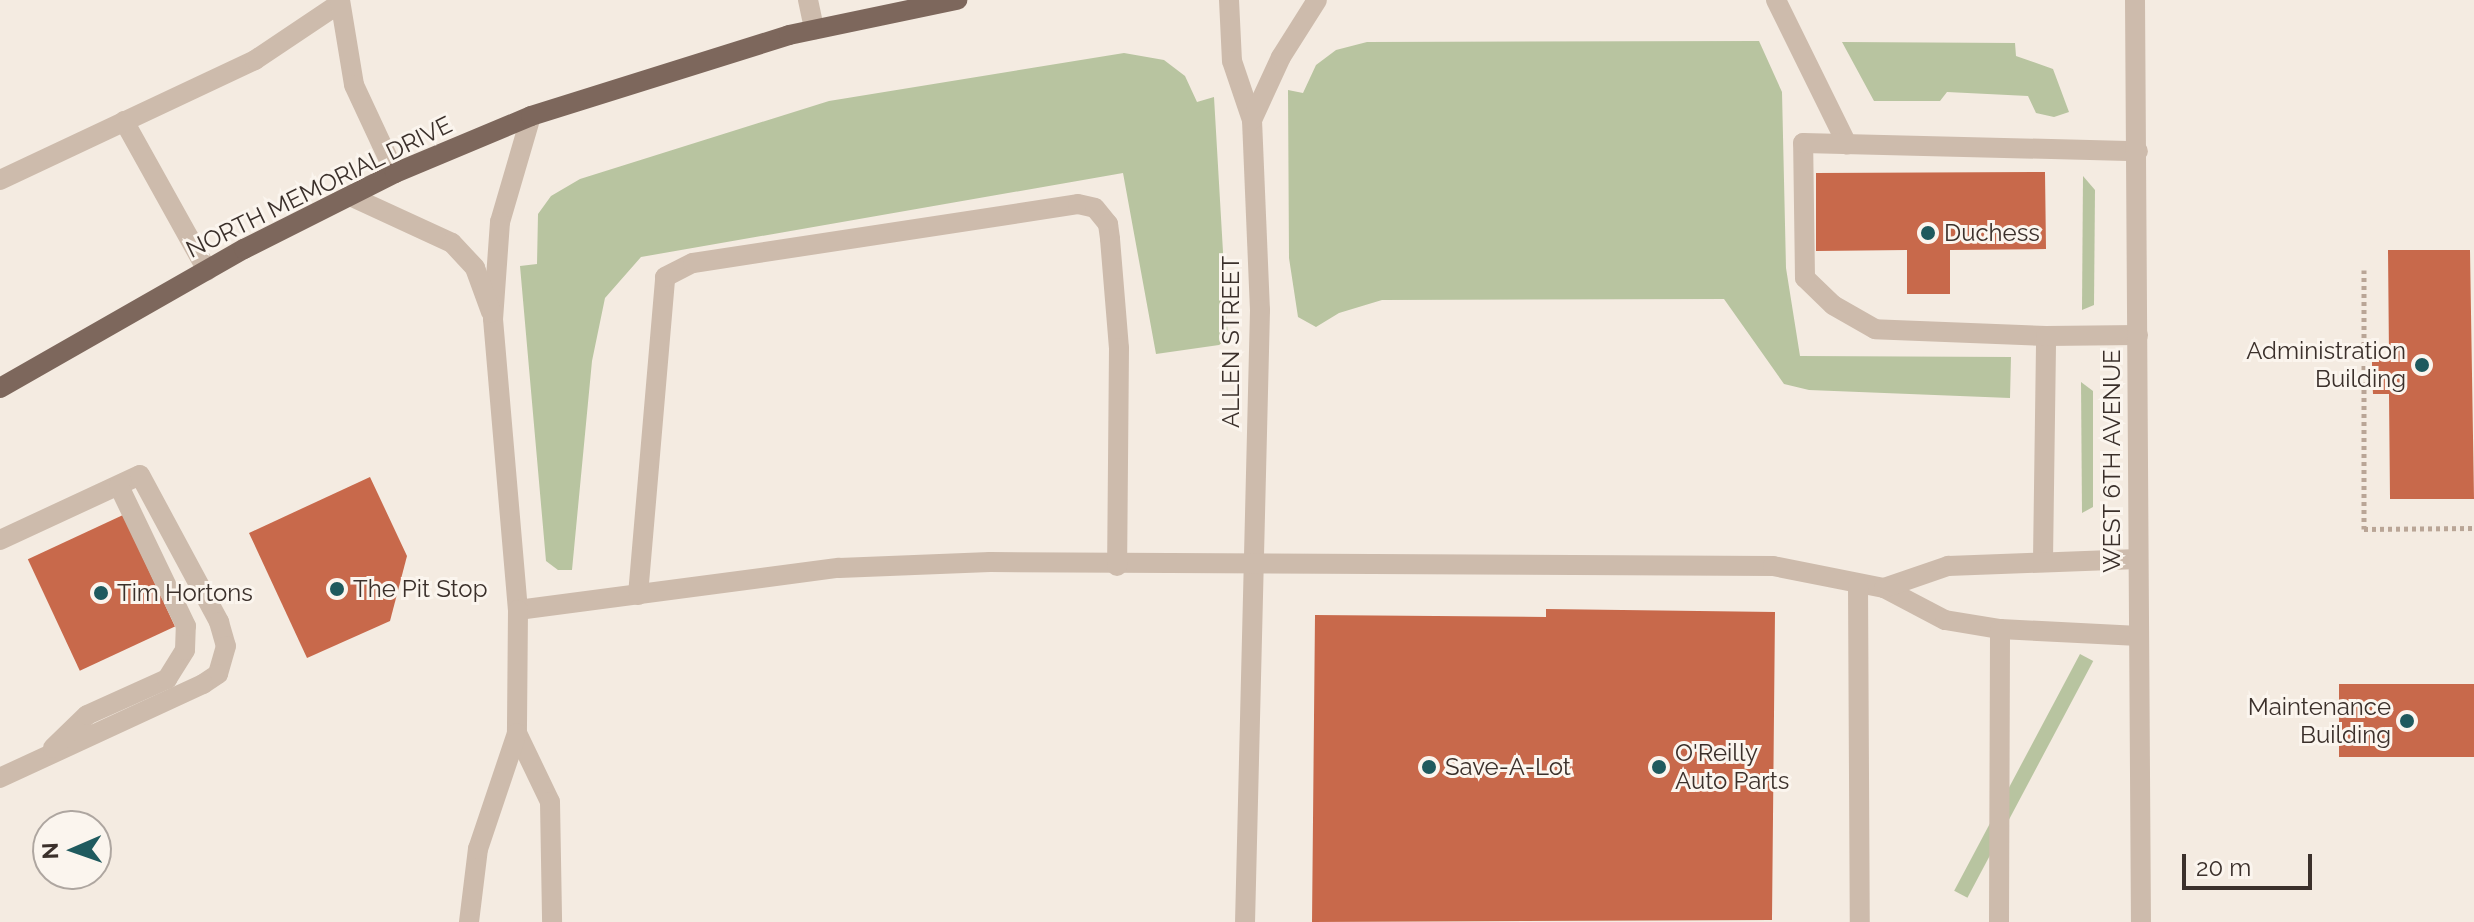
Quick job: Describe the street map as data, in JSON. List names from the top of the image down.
{
  "streets": {
    "main road": ["NORTH MEMORIAL DRIVE"],
    "street": ["ALLEN STREET", "WEST 6TH AVENUE"]
  },
  "places": [
    "Duchess",
    "Administration Building",
    "The Pit Stop",
    "Tim Hortons",
    "Maintenance Building",
    "Save-A-Lot",
    "O'Reilly Auto Parts"
  ],
  "scale_bar": "20 m",
  "north": "left"
}
